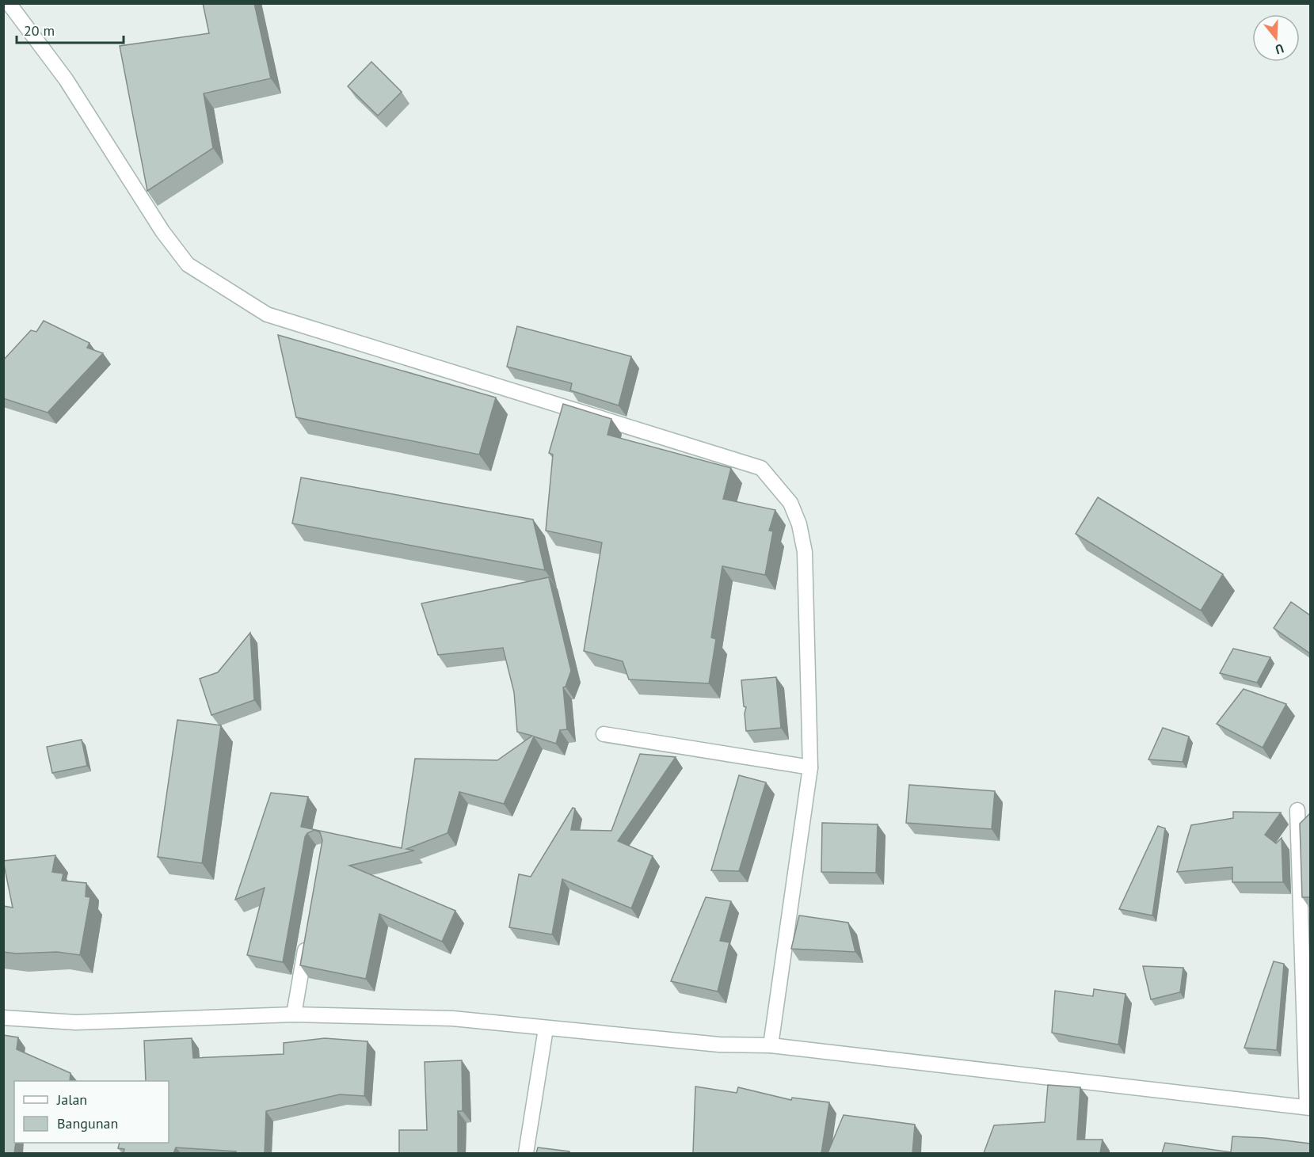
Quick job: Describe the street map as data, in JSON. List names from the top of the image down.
{
  "legend": ["Jalan", "Bangunan"],
  "scale_bar": "20 m",
  "north": "bottom"
}
